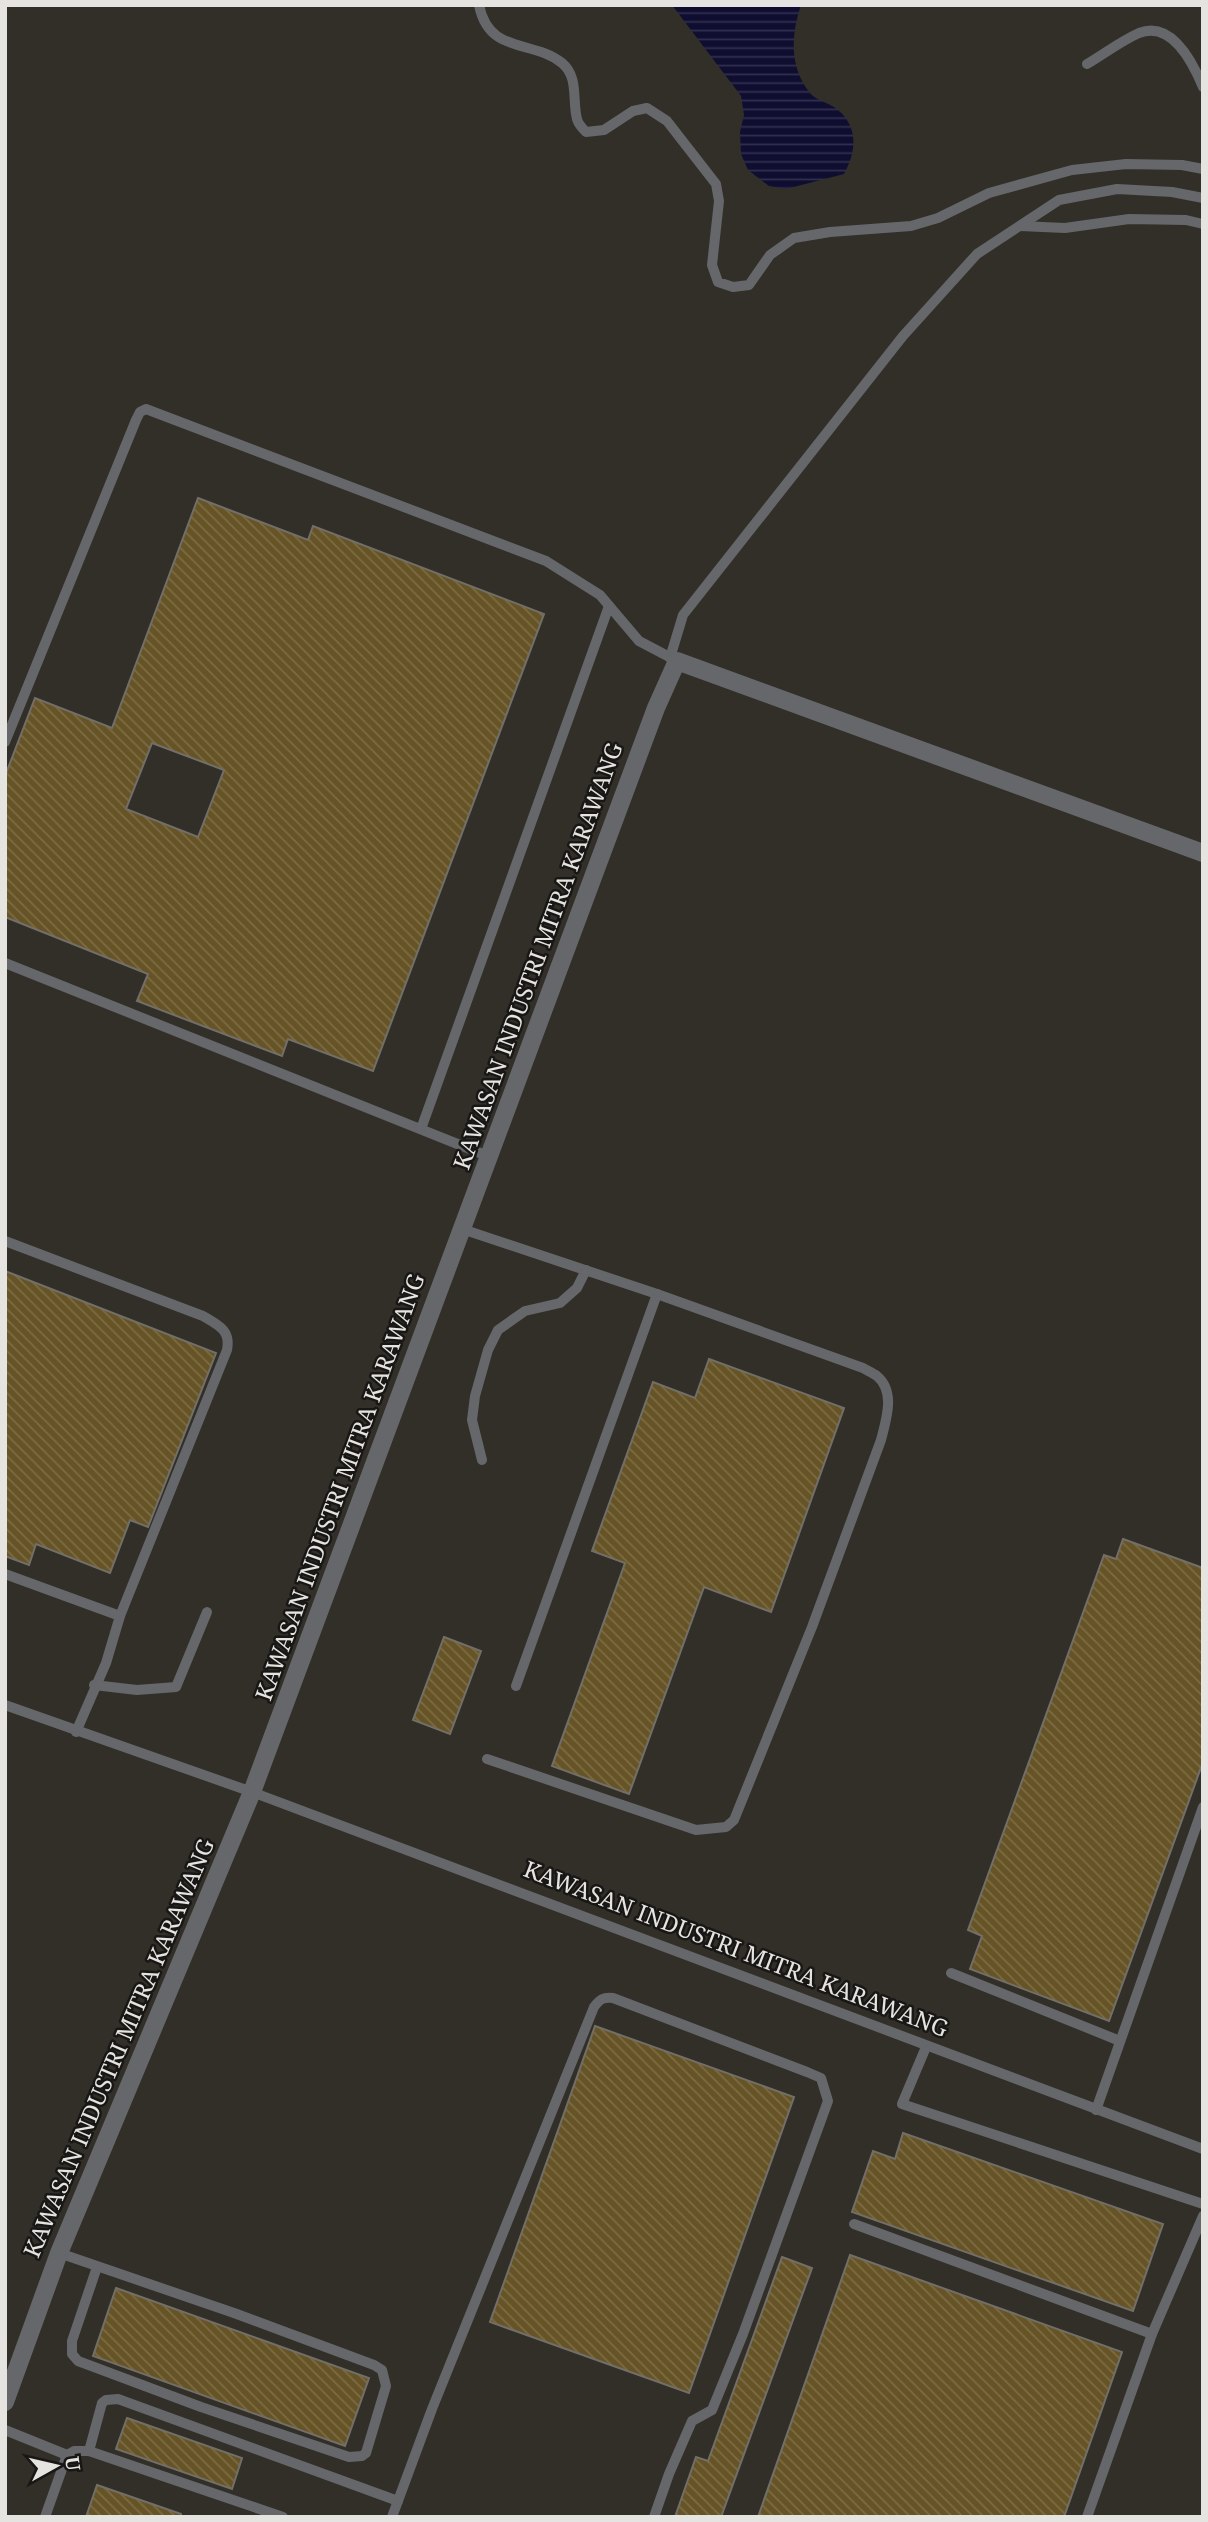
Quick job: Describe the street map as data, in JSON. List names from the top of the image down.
{
  "streets": {
    "street": ["KAWASAN INDUSTRI MITRA KARAWANG"]
  },
  "north": "right"
}
